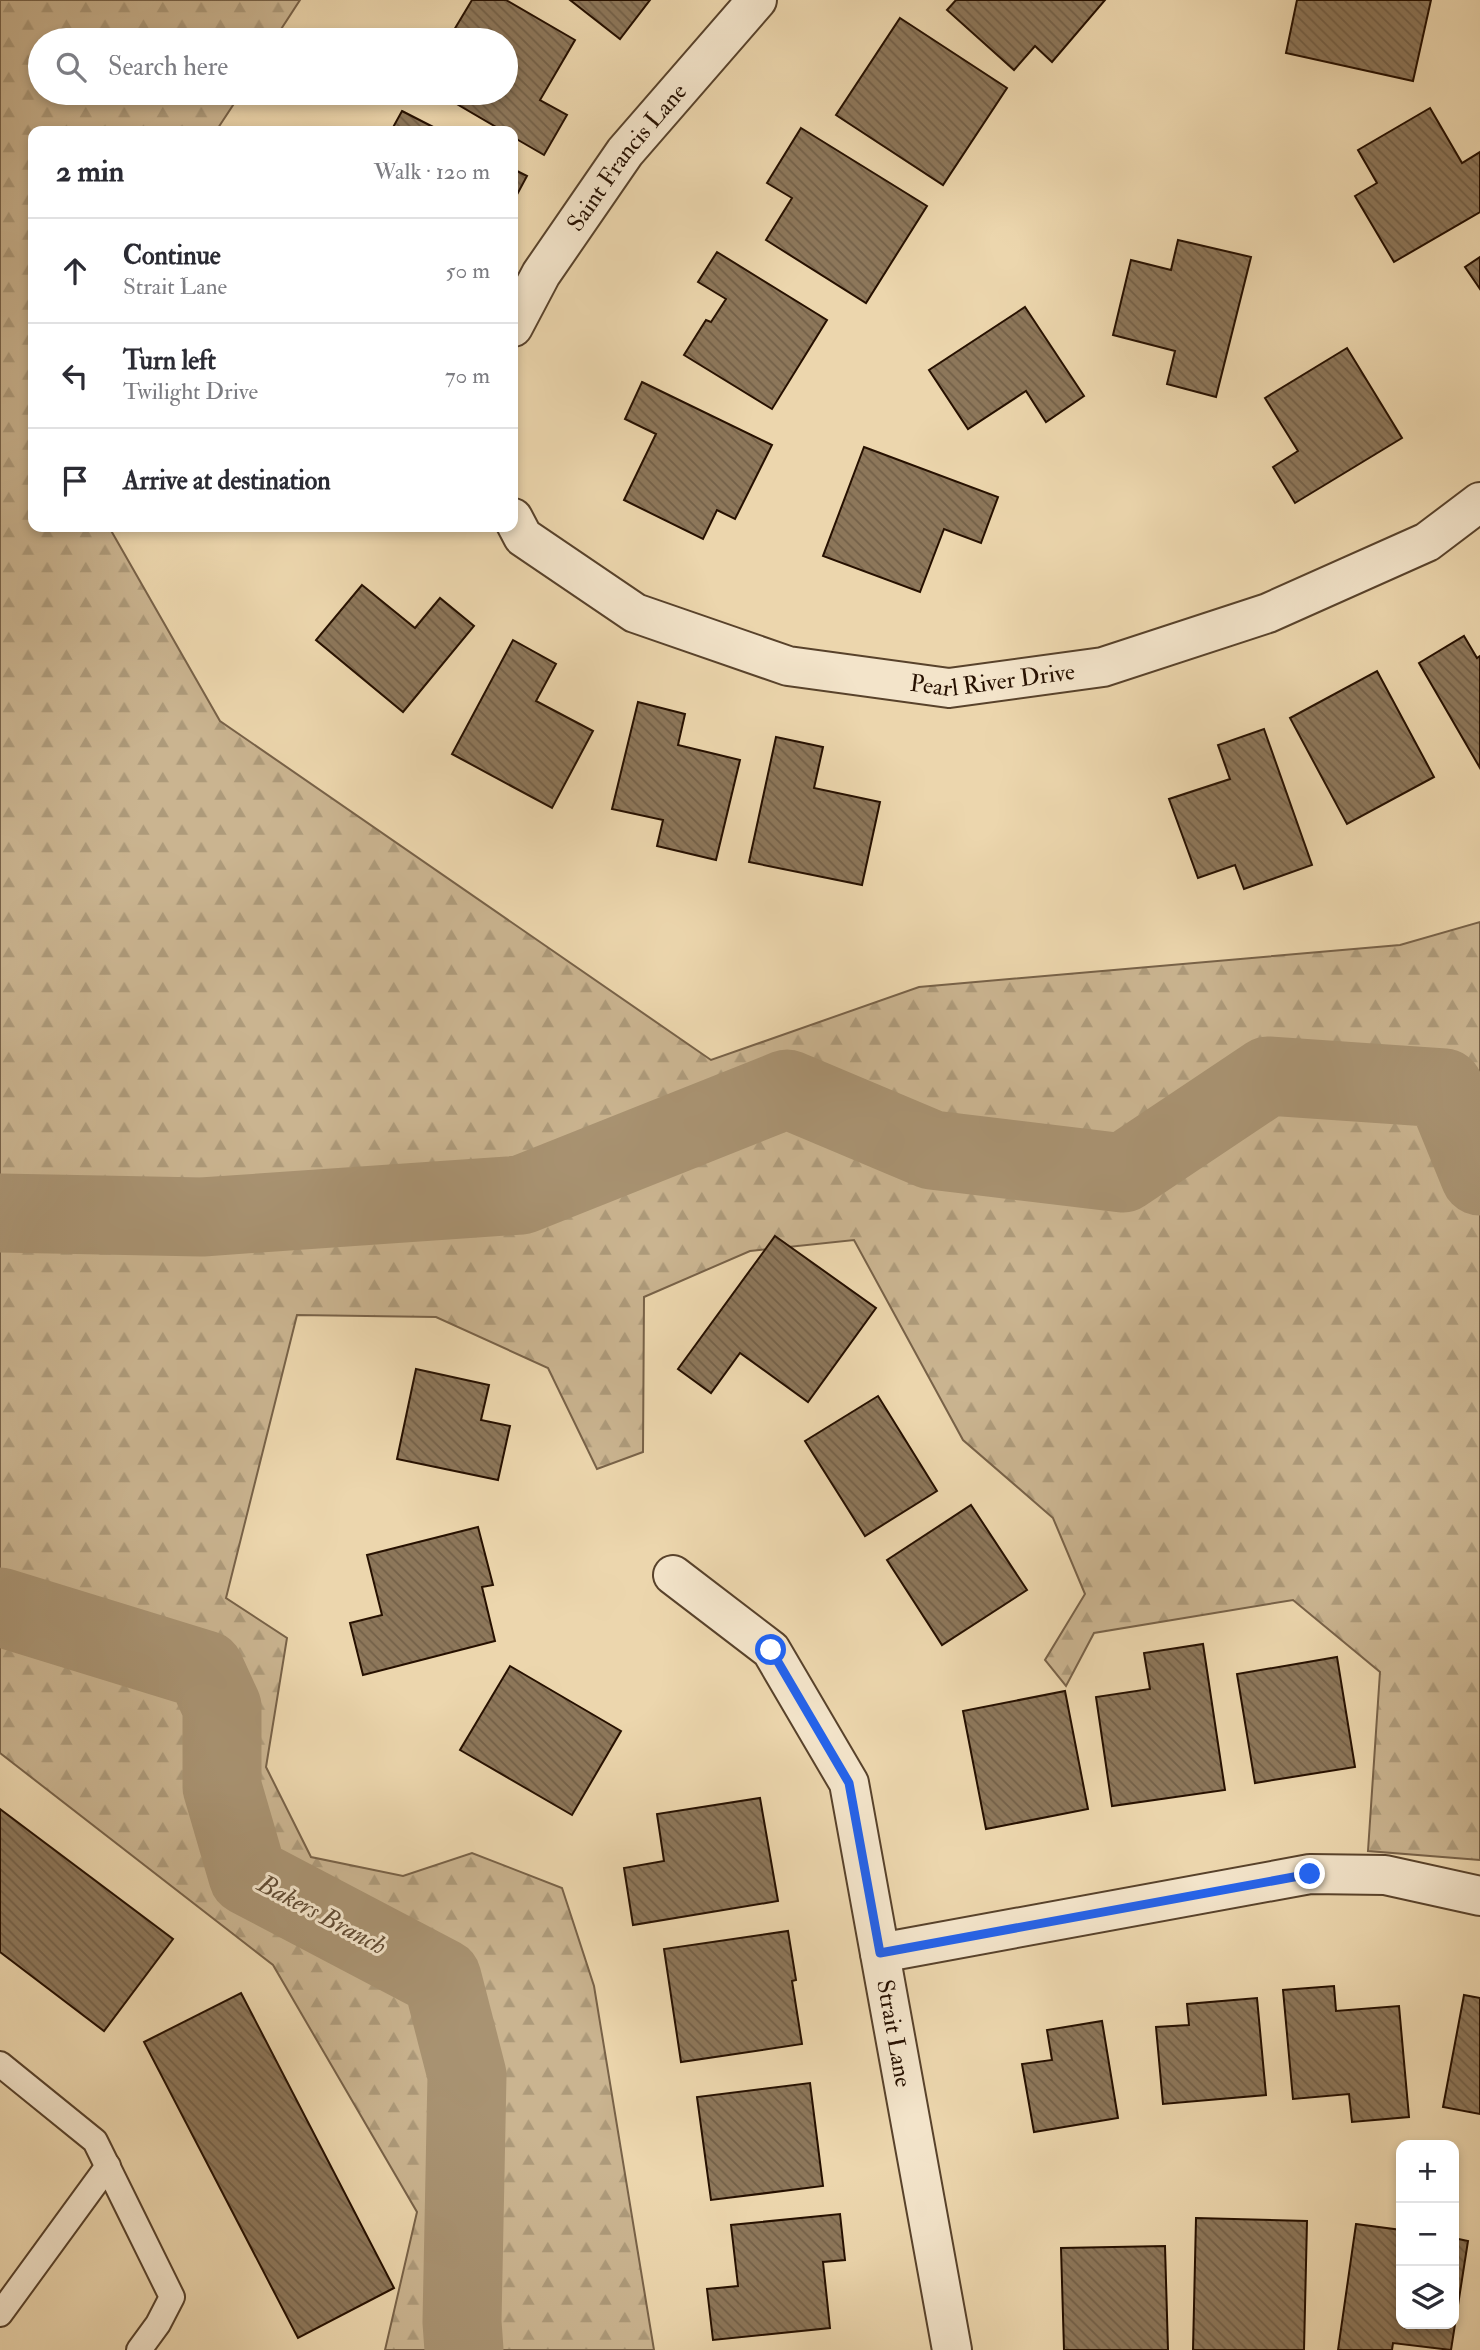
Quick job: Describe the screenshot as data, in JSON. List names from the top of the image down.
{
  "streets": {
    "street": ["Saint Francis Lane", "Pearl River Drive", "Strait Lane"]
  },
  "water": ["Bakers Branch"],
  "page": {
    "search": "Search here",
    "heading": ["2 min", "Walk · 120 m"],
    "list": [
      ["Continue", "Strait Lane", "50 m"],
      ["Turn left", "Twilight Drive", "70 m"],
      "Arrive at destination"
    ],
    "map_buttons": ["+", "−"]
  }
}
